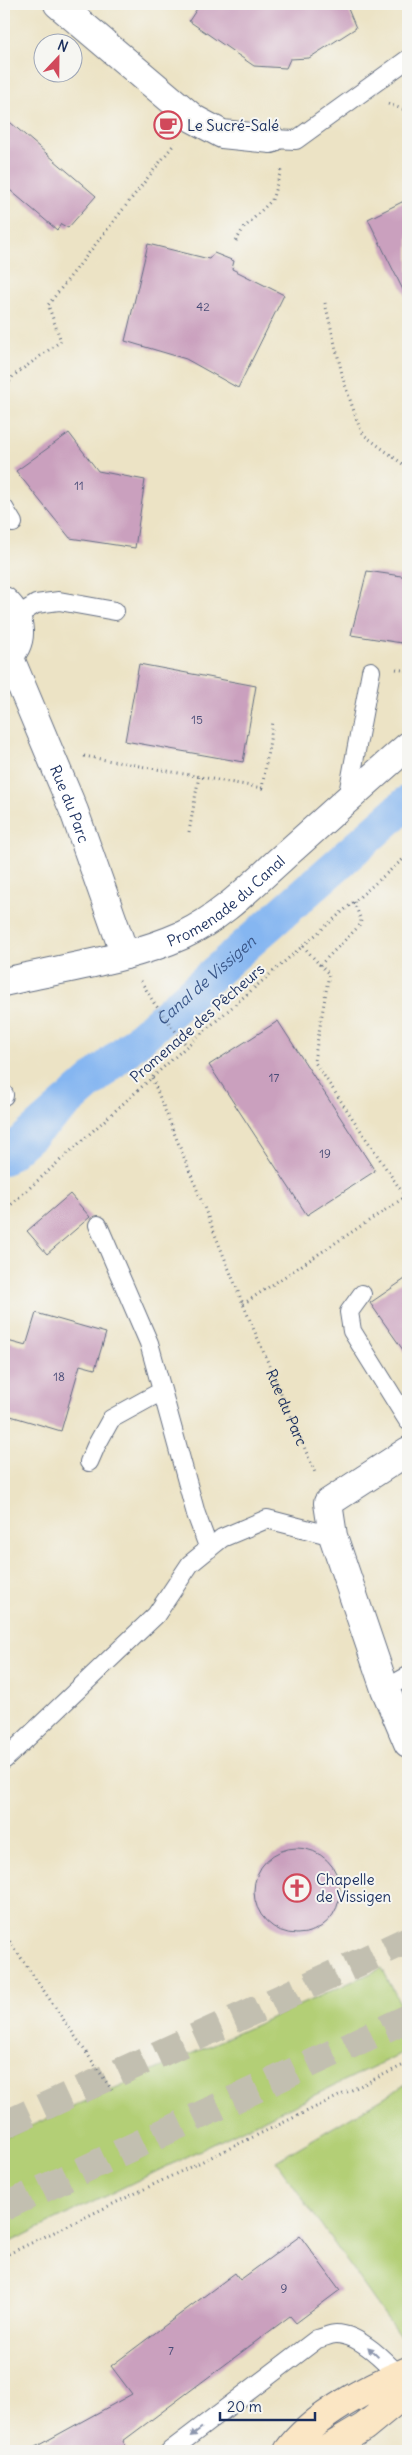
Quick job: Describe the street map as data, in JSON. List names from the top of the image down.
{
  "streets": {
    "street": ["Rue du Parc", "Promenade du Canal"],
    "path": ["Promenade des Pêcheurs"]
  },
  "crossings": [
    ["Rue du Parc", "Promenade du Canal"],
    ["Rue du Parc", "Promenade des Pêcheurs"]
  ],
  "water": ["Canal de Vissigen"],
  "places": {
    "cafe": ["Le Sucré-Salé"],
    "church": ["Chapelle de Vissigen"]
  },
  "house_numbers": [
    "42",
    "11",
    "15",
    "17",
    "19",
    "18",
    "9",
    "7"
  ],
  "scale_bar": "20 m",
  "north": "top"
}
